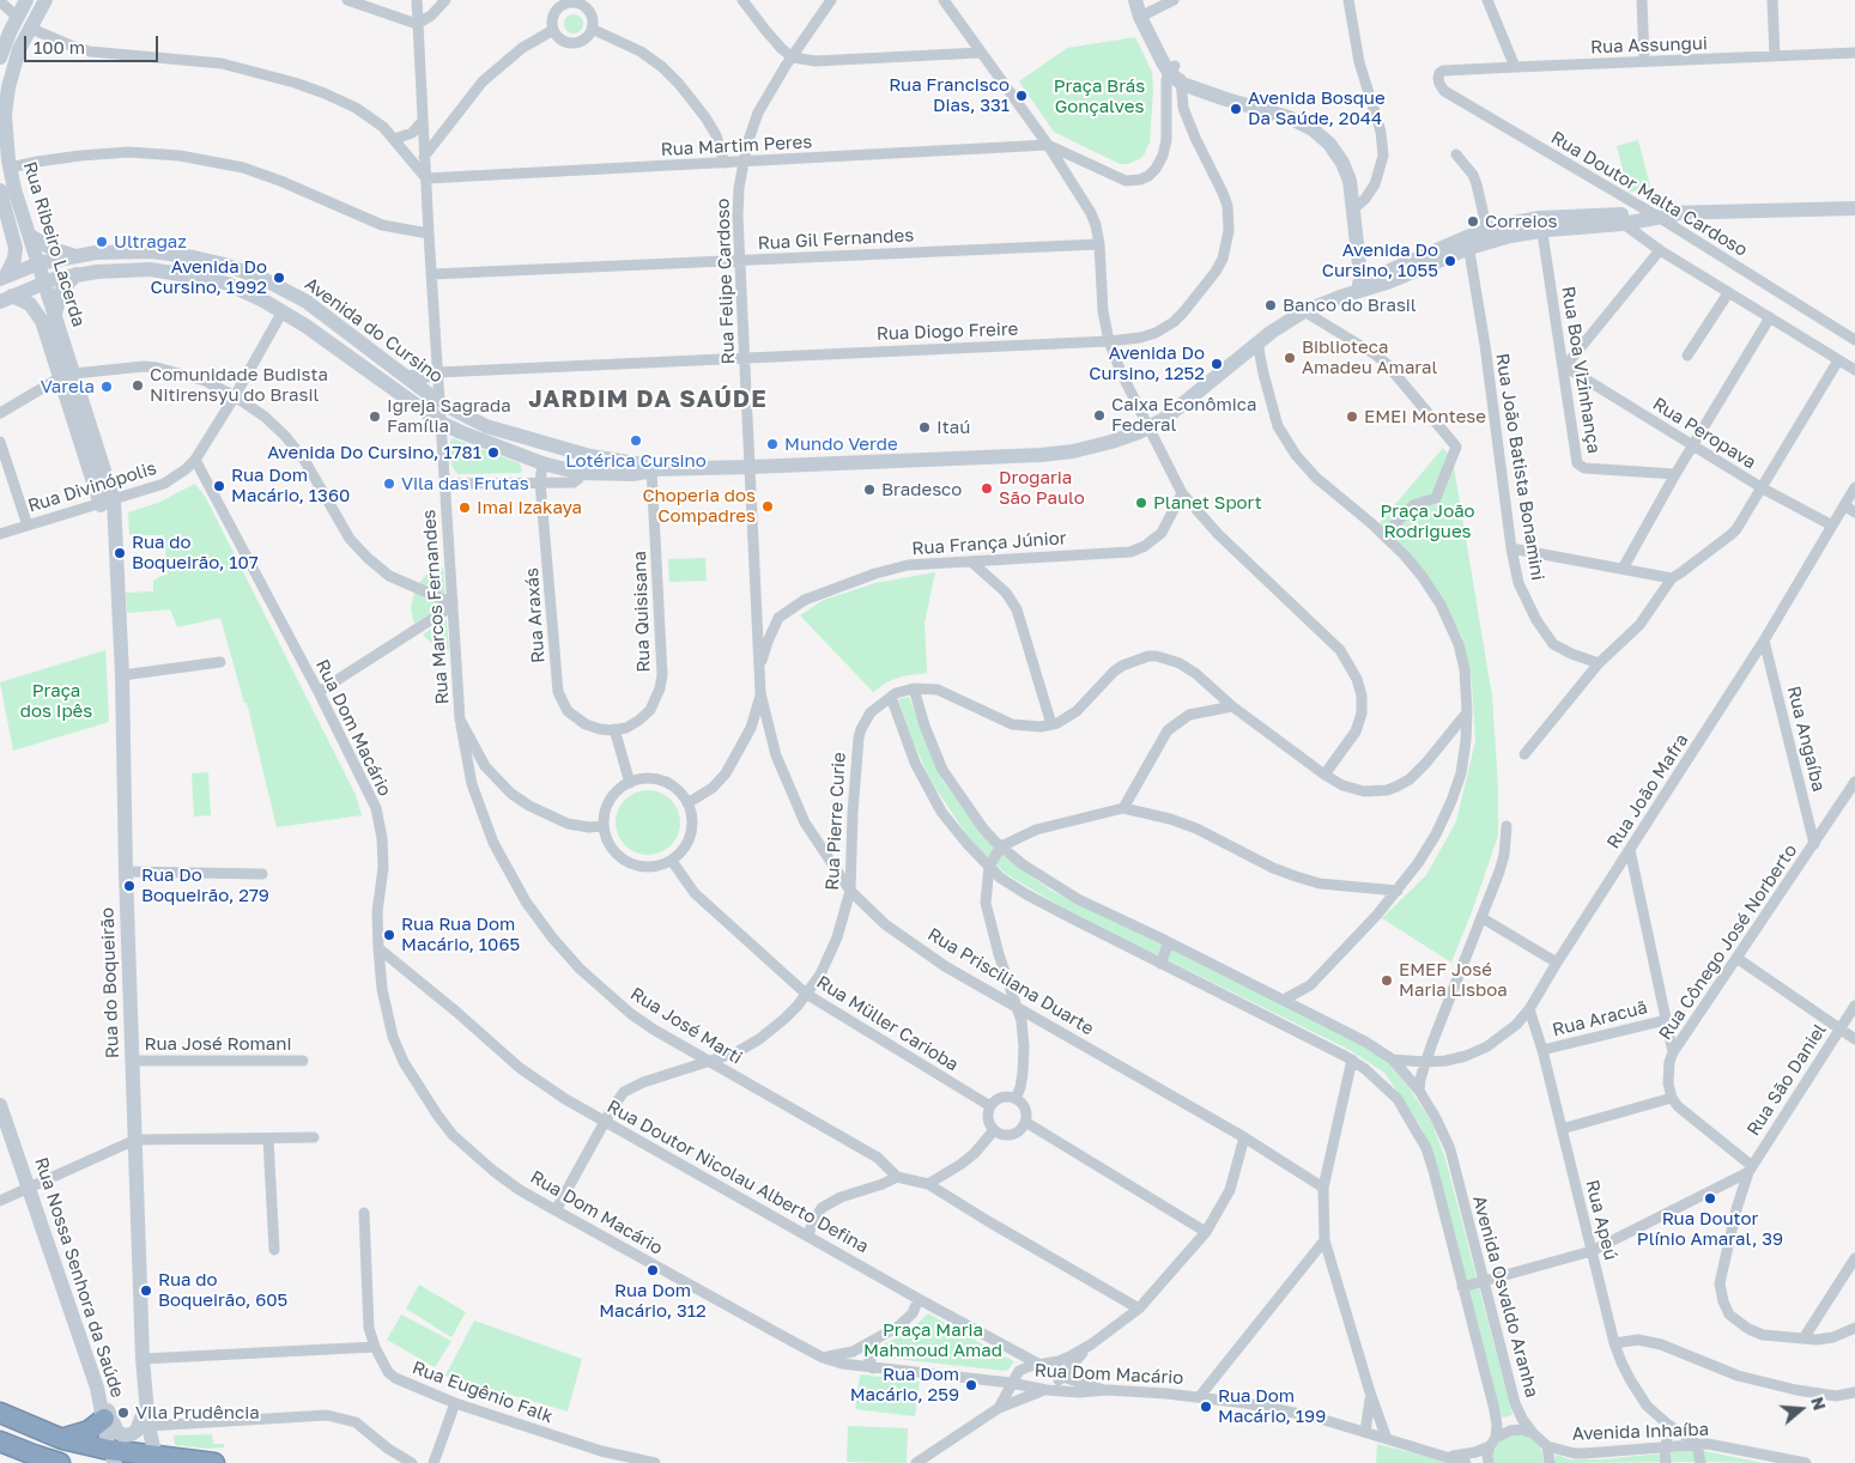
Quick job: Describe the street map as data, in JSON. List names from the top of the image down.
{
  "streets": {
    "main road": [
      "Rua Ribeiro Lacerda",
      "Avenida do Cursino",
      "Rua do Boqueirão",
      "Rua Nossa Senhora da Saúde"
    ],
    "street": [
      "Rua Assungui",
      "Rua Martim Peres",
      "Rua Doutor Malta Cardoso",
      "Rua Gil Fernandes",
      "Rua Felipe Cardoso",
      "Rua Diogo Freire",
      "Rua Boa Vizinhança",
      "Rua Peropava",
      "Rua João Batista Bonamini",
      "Rua Divinópolis",
      "Rua França Júnior",
      "Rua Marcos Fernandes",
      "Rua Quisisana",
      "Rua Araxás",
      "Rua Dom Macário",
      "Rua Angaíba",
      "Rua João Mafra",
      "Rua Pierre Curie",
      "Rua Cônego José Norberto",
      "Rua Prisciliana Duarte",
      "Rua Aracuã",
      "Rua Müller Carioba",
      "Rua José Marti",
      "Rua José Romani",
      "Rua São Daniel",
      "Rua Doutor Nicolau Alberto Defina",
      "Rua Apeú",
      "Avenida Osvaldo Aranha",
      "Rua Eugênio Falk",
      "Avenida Inhaíba"
    ]
  },
  "crossings": [
    ["Rua Assungui", "Rua Doutor Malta Cardoso"],
    ["Rua Martim Peres", "Rua Felipe Cardoso"],
    ["Rua Martim Peres", "Rua Marcos Fernandes"],
    ["Rua Doutor Malta Cardoso", "Avenida do Cursino"],
    ["Rua Gil Fernandes", "Rua Felipe Cardoso"],
    ["Rua Gil Fernandes", "Rua Marcos Fernandes"],
    ["Rua Ribeiro Lacerda", "Avenida do Cursino"],
    ["Rua Ribeiro Lacerda", "Rua Divinópolis"],
    ["Rua Ribeiro Lacerda", "Rua do Boqueirão"],
    ["Rua Felipe Cardoso", "Avenida do Cursino"],
    ["Rua Felipe Cardoso", "Rua Diogo Freire"],
    ["Rua Felipe Cardoso", "Rua Marcos Fernandes"],
    ["Rua Felipe Cardoso", "Rua Prisciliana Duarte"],
    ["Rua Felipe Cardoso", "Rua Müller Carioba"],
    ["Avenida do Cursino", "Rua Boa Vizinhança"],
    ["Avenida do Cursino", "Rua João Batista Bonamini"],
    ["Avenida do Cursino", "Rua Divinópolis"],
    ["Avenida do Cursino", "Rua Marcos Fernandes"],
    ["Avenida do Cursino", "Rua Quisisana"],
    ["Avenida do Cursino", "Rua Araxás"],
    ["Rua Diogo Freire", "Rua Marcos Fernandes"],
    ["Rua Boa Vizinhança", "Rua Peropava"],
    ["Rua Peropava", "Rua João Mafra"],
    ["Rua Divinópolis", "Rua Dom Macário"],
    ["Rua Divinópolis", "Rua do Boqueirão"],
    ["Rua Marcos Fernandes", "Rua Müller Carioba"],
    ["Rua Marcos Fernandes", "Rua José Marti"],
    ["Rua Quisisana", "Rua Araxás"],
    ["Rua Dom Macário", "Rua Pierre Curie"],
    ["Rua Dom Macário", "Rua Doutor Nicolau Alberto Defina"],
    ["Rua Dom Macário", "Avenida Osvaldo Aranha"],
    ["Rua Angaíba", "Rua João Mafra"],
    ["Rua Angaíba", "Rua Cônego José Norberto"],
    ["Rua João Mafra", "Rua Apeú"],
    ["Rua João Mafra", "Avenida Osvaldo Aranha"],
    ["Rua Pierre Curie", "Rua Prisciliana Duarte"],
    ["Rua Pierre Curie", "Rua Müller Carioba"],
    ["Rua Pierre Curie", "Rua José Marti"],
    ["Rua Pierre Curie", "Rua Doutor Nicolau Alberto Defina"],
    ["Rua Pierre Curie", "Avenida Osvaldo Aranha"],
    ["Rua do Boqueirão", "Rua José Romani"],
    ["Rua Aracuã", "Rua Apeú"],
    ["Rua Apeú", "Avenida Inhaíba"],
    ["Avenida Osvaldo Aranha", "Avenida Inhaíba"]
  ],
  "districts": ["JARDIM DA SAÚDE"],
  "parks": [
    "Praça Brás Gonçalves",
    "Praça João Rodrigues",
    "Praça dos Ipês",
    "Praça Maria Mahmoud Amad"
  ],
  "places": [
    "Rua Francisco Dias, 331",
    "Avenida Bosque Da Saúde, 2044",
    "Correios",
    "Ultragaz",
    "Avenida Do Cursino, 1055",
    "Avenida Do Cursino, 1992",
    "Banco do Brasil",
    "Biblioteca Amadeu Amaral",
    "Avenida Do Cursino, 1252",
    "Comunidade Budista Nitirensyu do Brasil",
    "Varela",
    "Caixa Econômica Federal",
    "Igreja Sagrada Família",
    "EMEI Montese",
    "Itaú",
    "Lotérica Cursino",
    "Mundo Verde",
    "Avenida Do Cursino, 1781",
    "Vila das Frutas",
    "Rua Dom Macário, 1360",
    "Drogaria São Paulo",
    "Bradesco",
    "Planet Sport",
    "Choperia dos Compadres",
    "Imai Izakaya",
    "Rua do Boqueirão, 107",
    "Rua Do Boqueirão, 279",
    "Rua Rua Dom Macário, 1065",
    "EMEF José Maria Lisboa",
    "Rua Doutor Plínio Amaral, 39",
    "Rua Dom Macário, 312",
    "Rua do Boqueirão, 605",
    "Rua Dom Macário, 259",
    "Rua Dom Macário, 199",
    "Vila Prudência"
  ],
  "scale_bar": "100 m",
  "north": "right"
}
